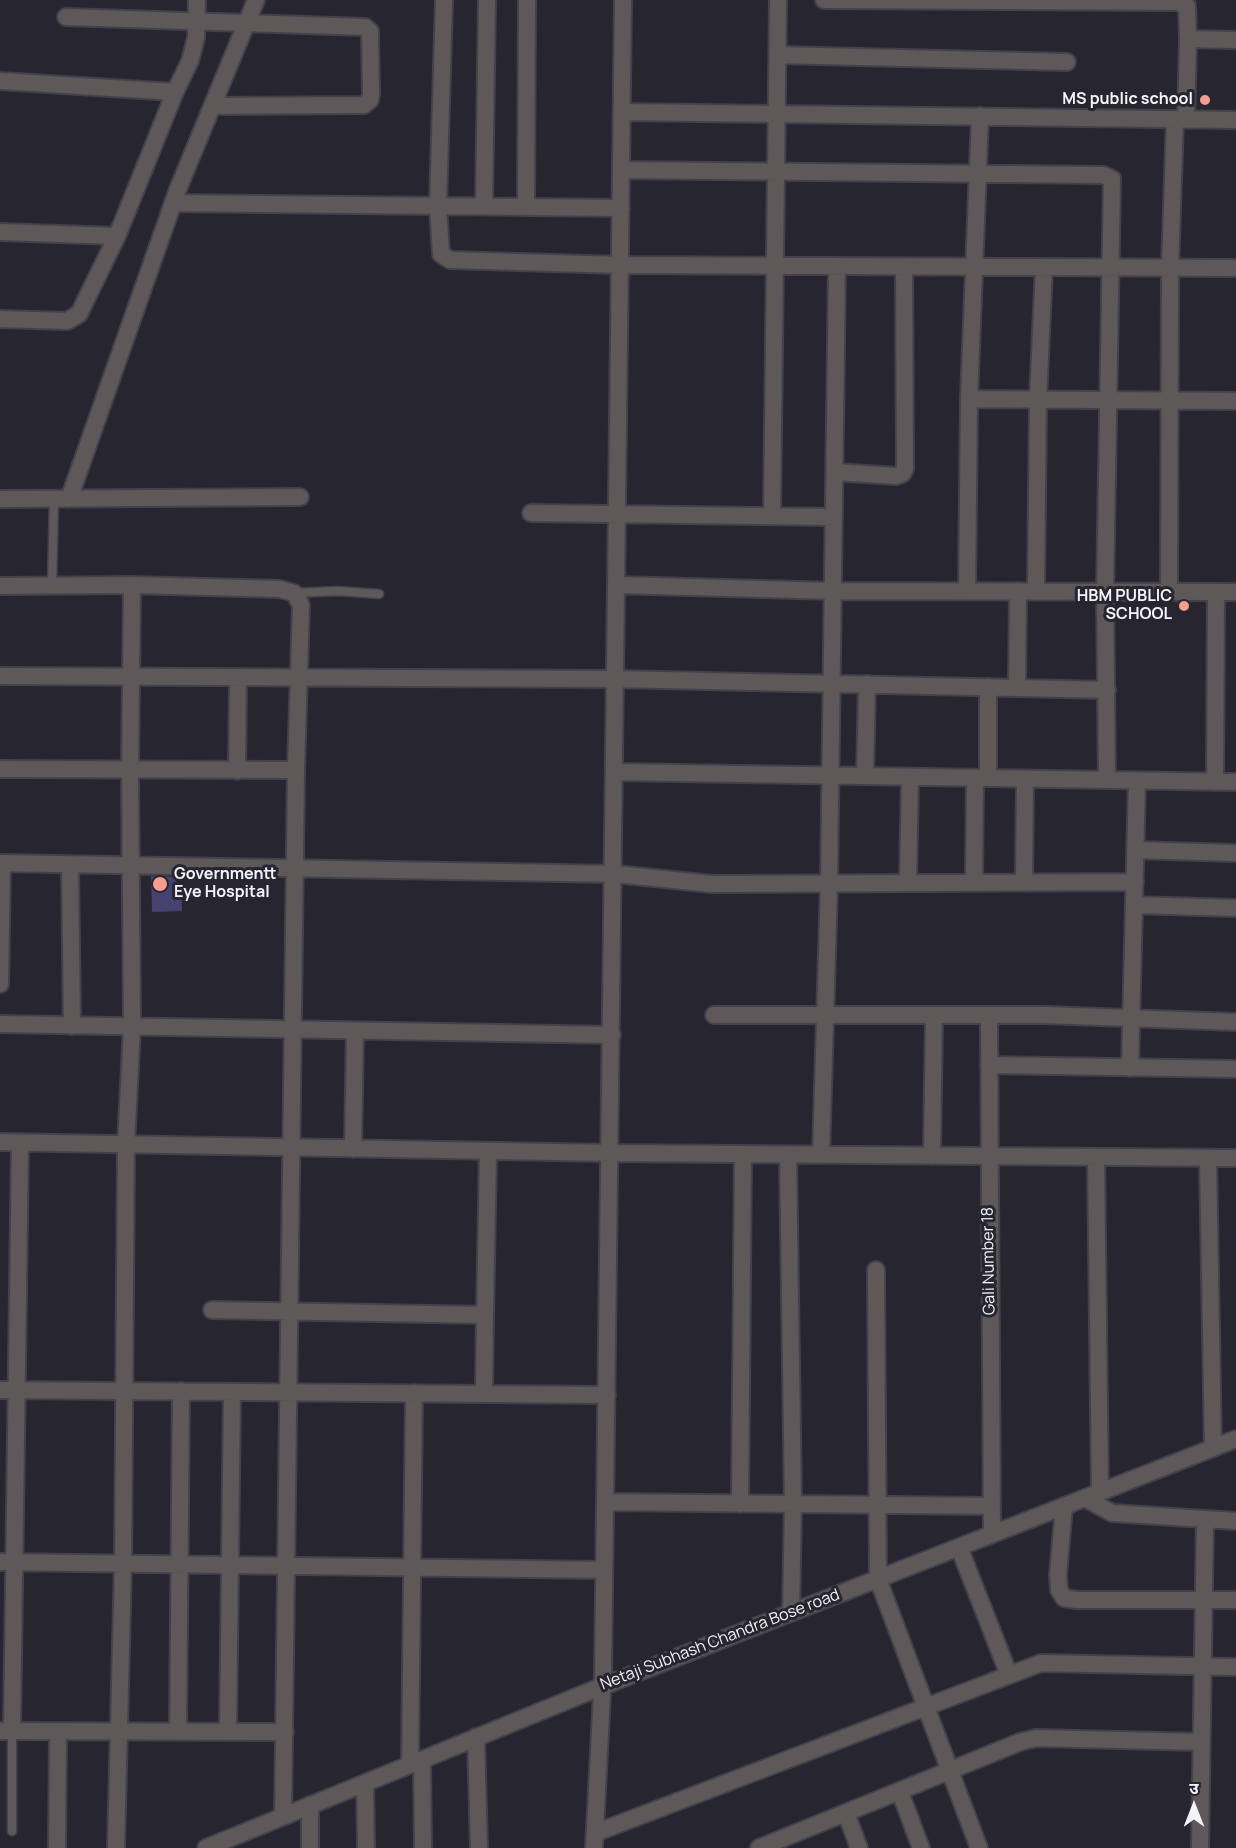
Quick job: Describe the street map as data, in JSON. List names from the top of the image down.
{
  "streets": {
    "street": ["Gali Number 18", "Netaji Subhash Chandra Bose road"]
  },
  "crossings": [
    ["Gali Number 18", "Netaji Subhash Chandra Bose road"]
  ],
  "places": ["MS public school", "HBM PUBLIC SCHOOL", "Governmentt Eye Hospital"],
  "north": "top"
}
